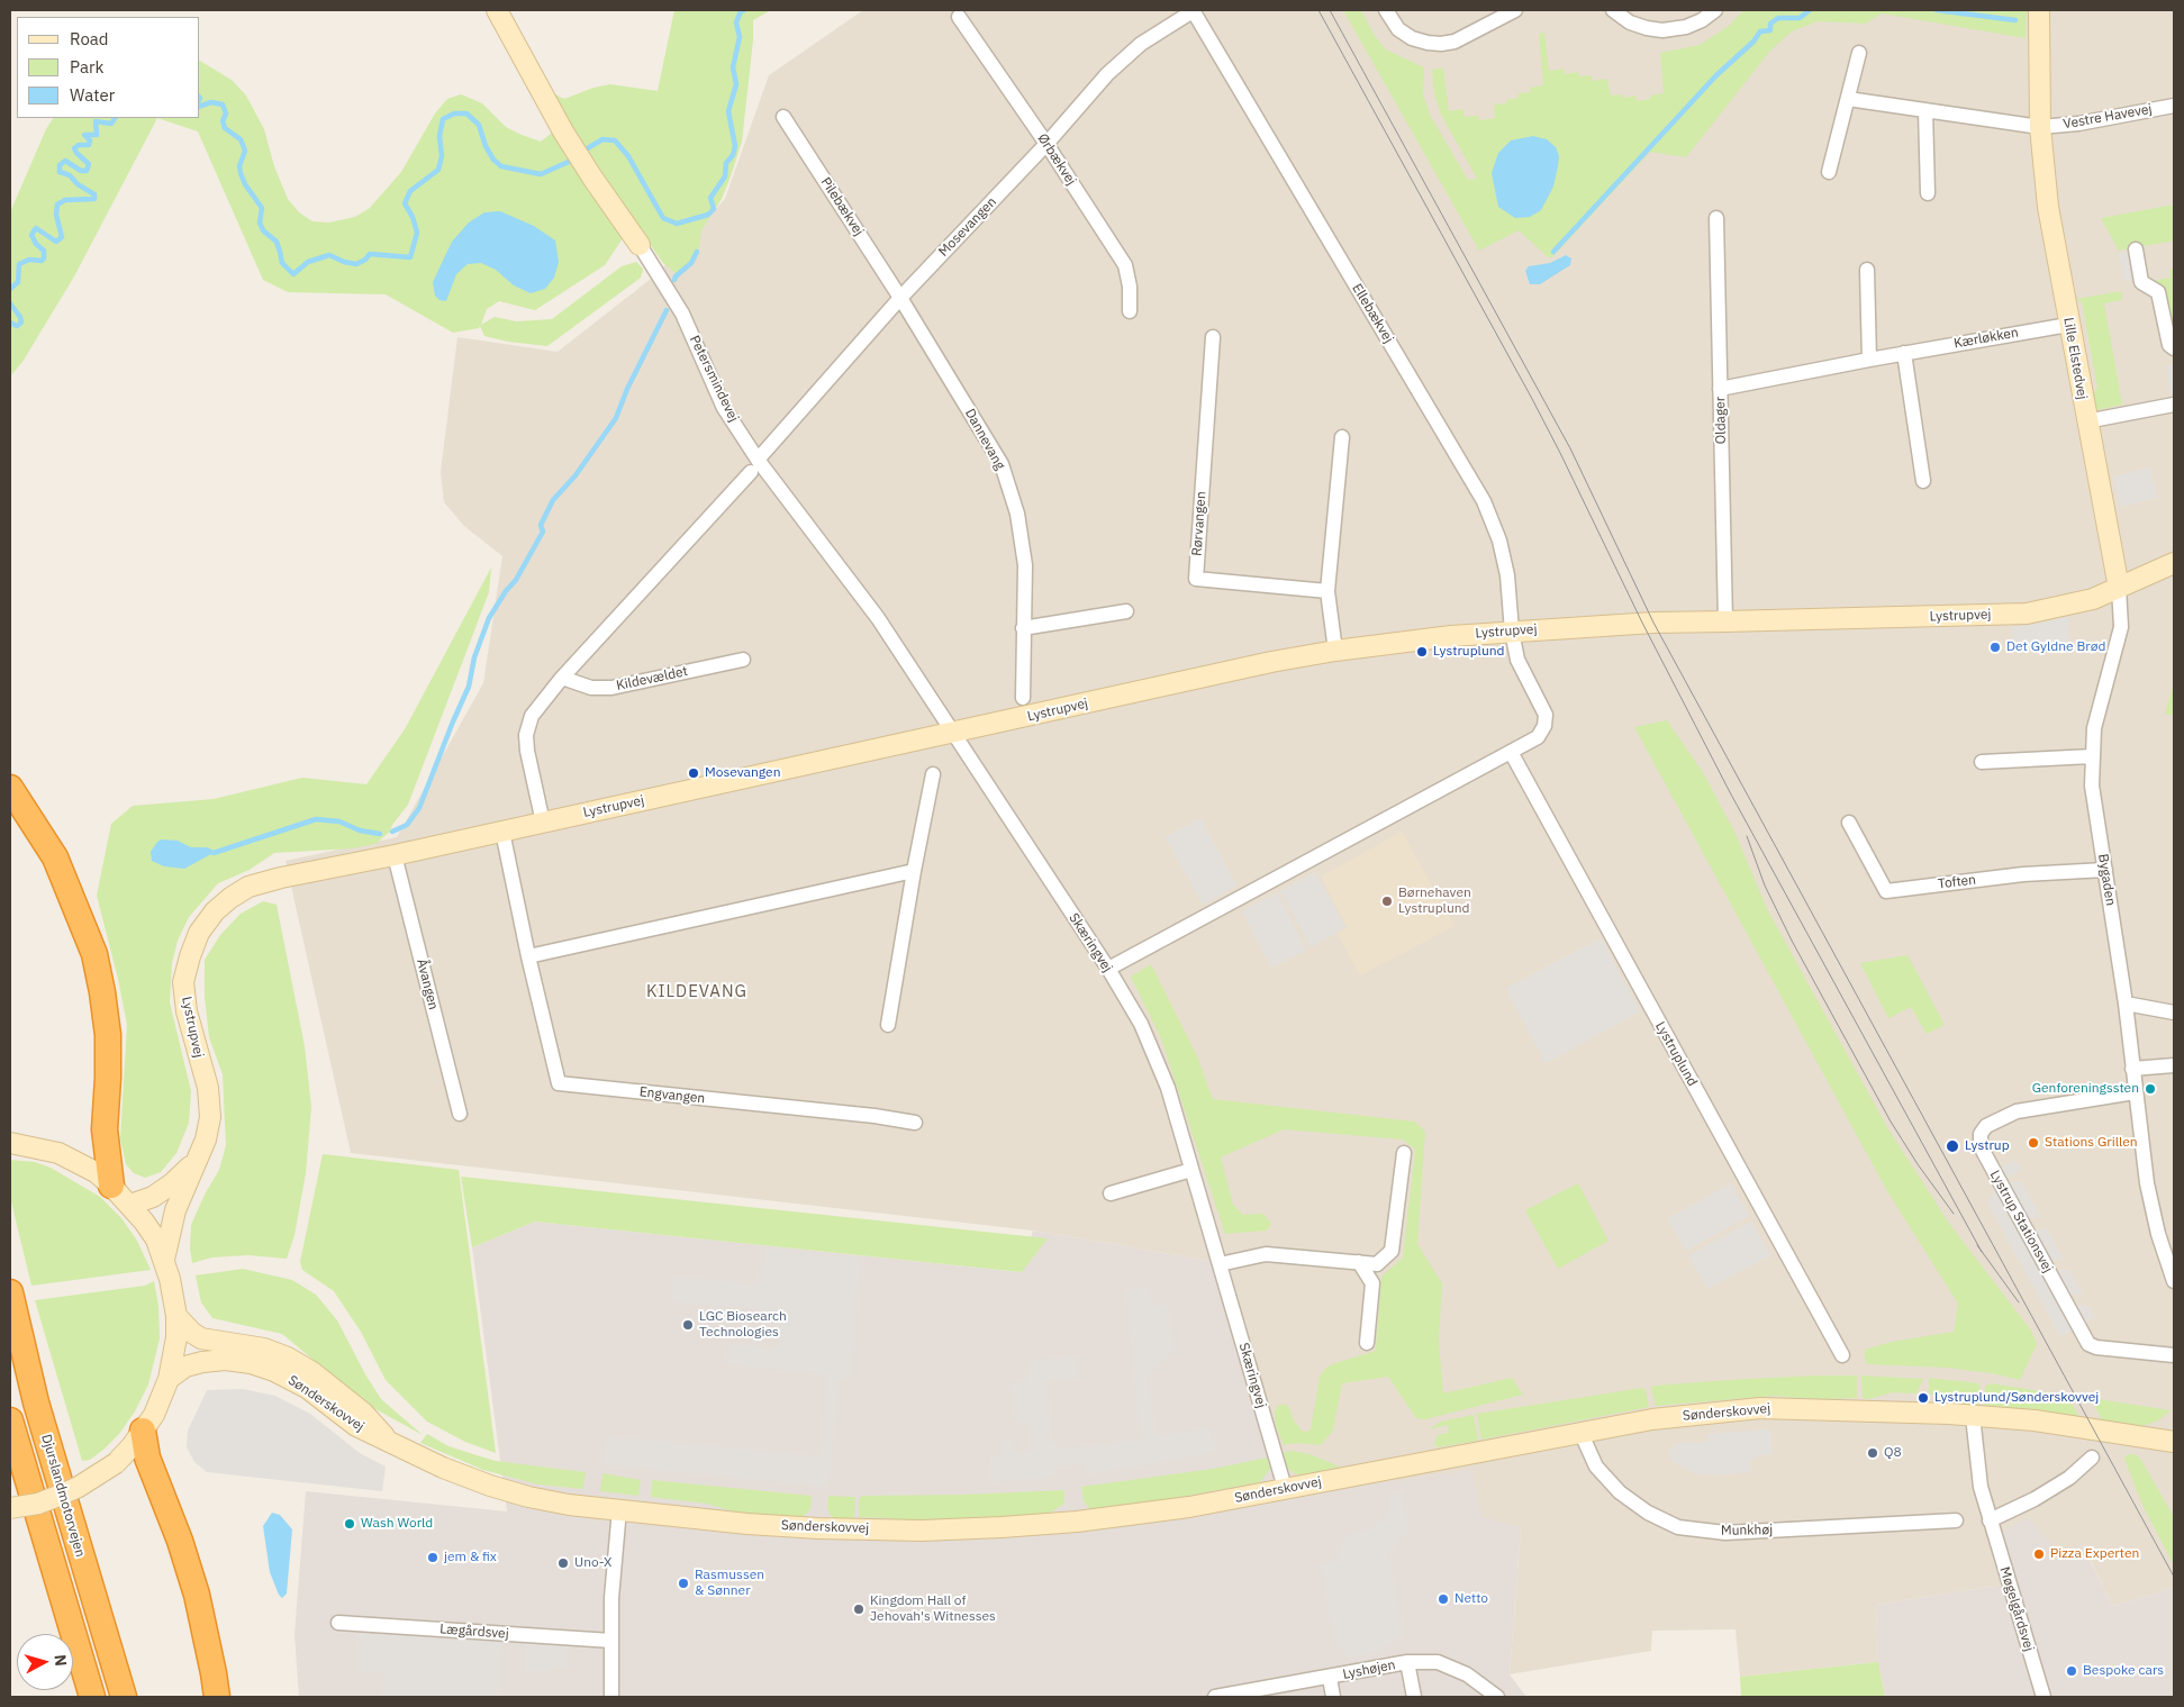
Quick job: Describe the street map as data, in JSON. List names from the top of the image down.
{
  "streets": {
    "highway": ["Djurslandmotorvejen"],
    "street": [
      "Vestre Havevej",
      "Ørbækvej",
      "Pilebækvej",
      "Mosevangen",
      "Ellebækvej",
      "Kærløkken",
      "Lille Elstedvej",
      "Petersmindevej",
      "Oldager",
      "Dannevang",
      "Rørvangen",
      "Lystrupvej",
      "Kildevældet",
      "Bygaden",
      "Toften",
      "Skæringvej",
      "Åvangen",
      "Lystruplund",
      "Engvangen",
      "Lystrup Stationsvej",
      "Sønderskovvej",
      "Munkhøj",
      "Møgelgårdsvej",
      "Lægårdsvej",
      "Lyshøjen"
    ]
  },
  "crossings": [
    ["Vestre Havevej", "Lille Elstedvej"],
    ["Ørbækvej", "Mosevangen"],
    ["Pilebækvej", "Mosevangen"],
    ["Pilebækvej", "Dannevang"],
    ["Mosevangen", "Ellebækvej"],
    ["Mosevangen", "Petersmindevej"],
    ["Mosevangen", "Dannevang"],
    ["Mosevangen", "Lystrupvej"],
    ["Mosevangen", "Kildevældet"],
    ["Ellebækvej", "Lystrupvej"],
    ["Kærløkken", "Lille Elstedvej"],
    ["Kærløkken", "Oldager"],
    ["Lille Elstedvej", "Lystrupvej"],
    ["Lille Elstedvej", "Bygaden"],
    ["Petersmindevej", "Lystrupvej"],
    ["Petersmindevej", "Skæringvej"],
    ["Oldager", "Lystrupvej"],
    ["Lystrupvej", "Bygaden"],
    ["Lystrupvej", "Skæringvej"],
    ["Lystrupvej", "Åvangen"],
    ["Lystrupvej", "Engvangen"],
    ["Bygaden", "Toften"],
    ["Bygaden", "Lystrup Stationsvej"],
    ["Skæringvej", "Sønderskovvej"],
    ["Sønderskovvej", "Munkhøj"],
    ["Sønderskovvej", "Møgelgårdsvej"]
  ],
  "districts": ["KILDEVANG"],
  "places": [
    "Det Gyldne Brød",
    "Lystruplund",
    "Mosevangen",
    "Børnehaven Lystruplund",
    "Genforeningssten",
    "Stations Grillen",
    "Lystrup",
    "LGC Biosearch Technologies",
    "Lystruplund/Sønderskovvej",
    "Q8",
    "Wash World",
    "Pizza Experten",
    "jem & fix",
    "Uno-X",
    "Rasmussen & Sønner",
    "Netto",
    "Kingdom Hall of Jehovah's Witnesses",
    "Bespoke cars"
  ],
  "legend": ["Road", "Park", "Water"],
  "north": "right"
}
